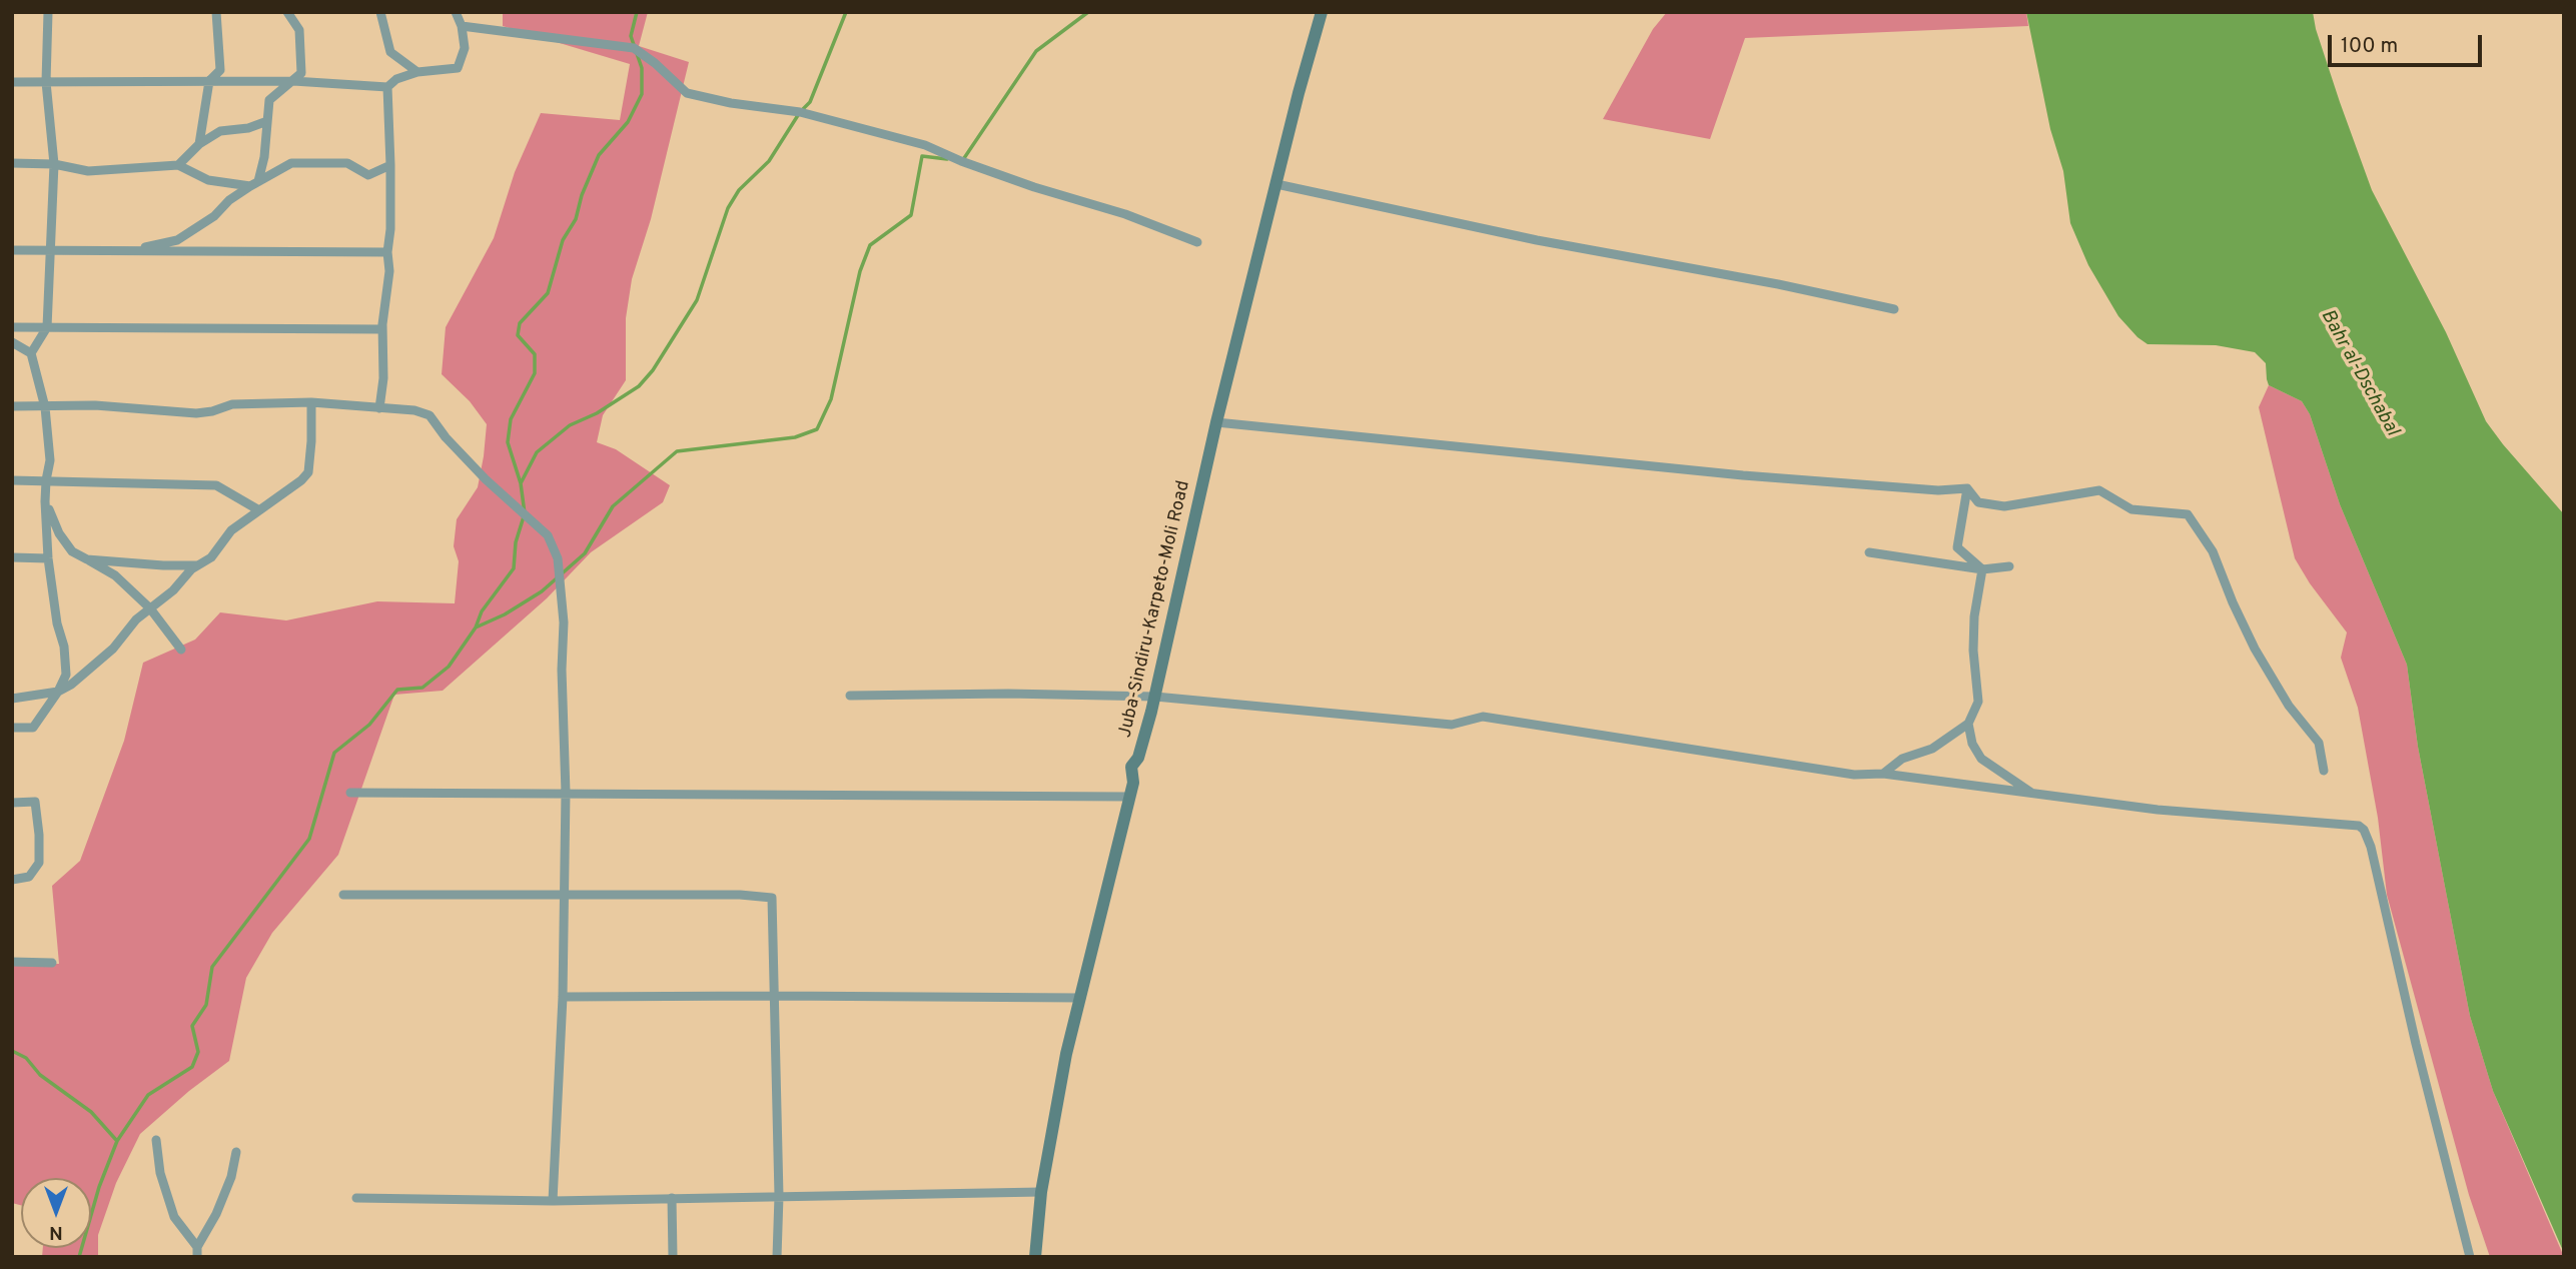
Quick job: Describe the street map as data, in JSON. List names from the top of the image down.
{
  "streets": {
    "main road": ["Juba-Sindiru-Karpeto-Moli Road"]
  },
  "water": ["Bahr al-Dschabal"],
  "scale_bar": "100 m",
  "north": "bottom"
}
